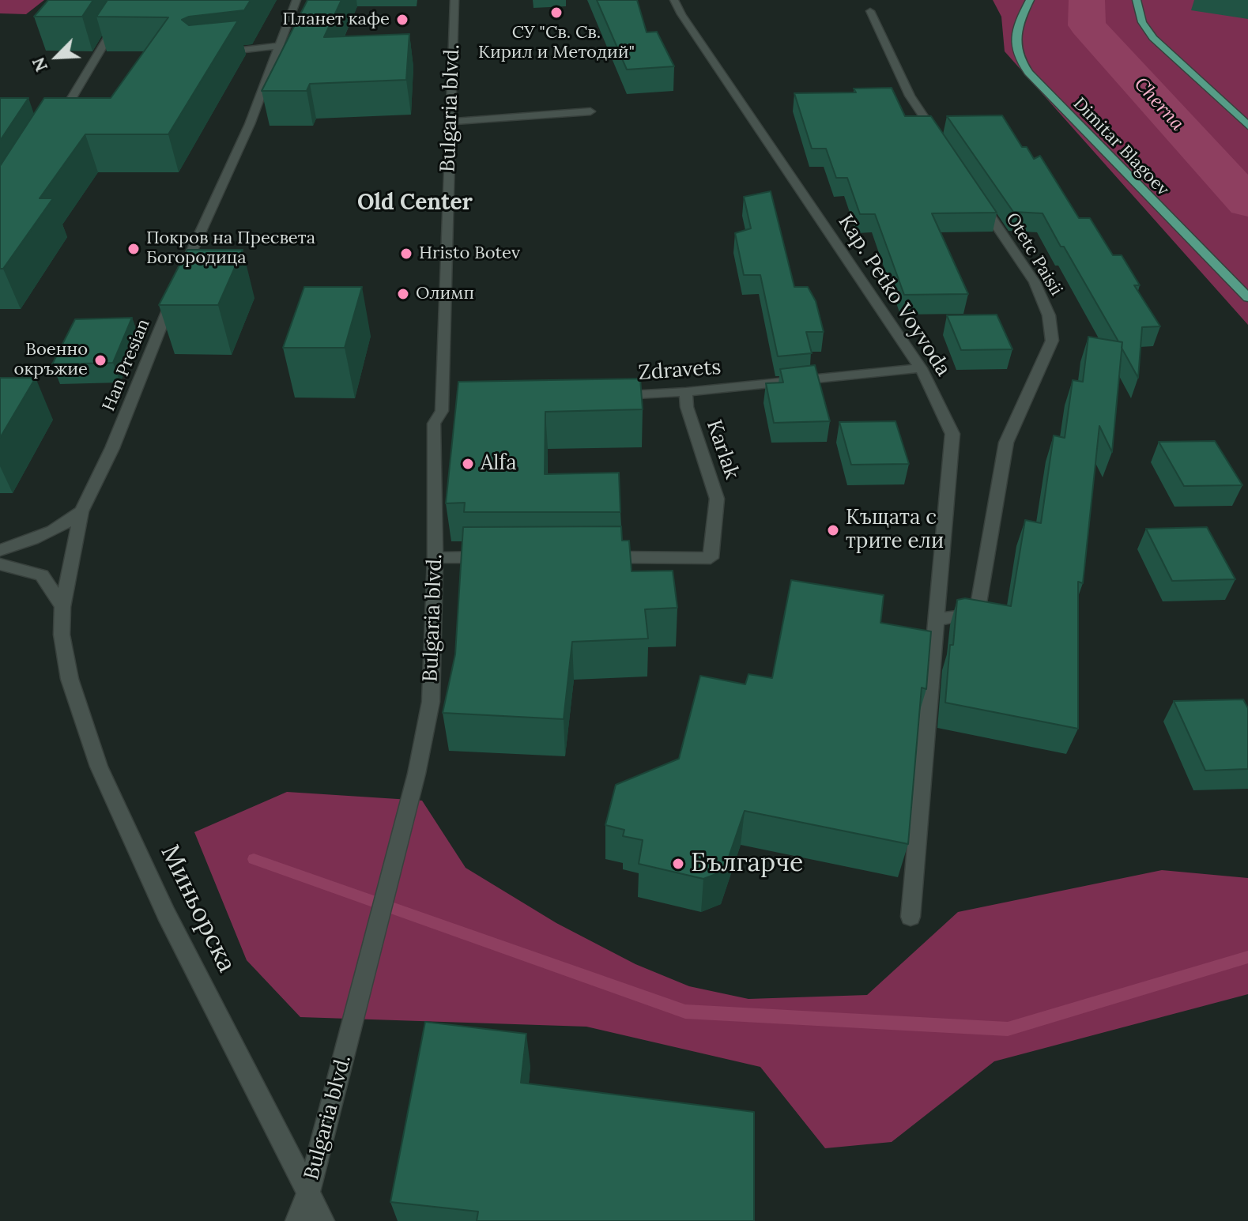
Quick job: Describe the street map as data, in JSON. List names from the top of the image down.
{
  "streets": {
    "main road": ["Dimitar Blagoev"],
    "street": [
      "Bulgaria blvd.",
      "Otetc Paisii",
      "Kap. Petko Voyvoda",
      "Han Presian",
      "Zdravets",
      "Karlak",
      "Миньорска"
    ]
  },
  "crossings": [
    ["Bulgaria blvd.", "Миньорска"],
    ["Otetc Paisii", "Kap. Petko Voyvoda"],
    ["Kap. Petko Voyvoda", "Zdravets"],
    ["Han Presian", "Миньорска"],
    ["Zdravets", "Karlak"]
  ],
  "districts": ["Old Center"],
  "water": ["Cherna"],
  "places": [
    "СУ \"Св. Св. Кирил и Методий\"",
    "Планет кафе",
    "Покров на Пресвета Богородица",
    "Hristo Botev",
    "Олимп",
    "Военно окръжие",
    "Alfa",
    "Къщата с трите ели",
    "Българче"
  ],
  "north": "bottom left"
}
